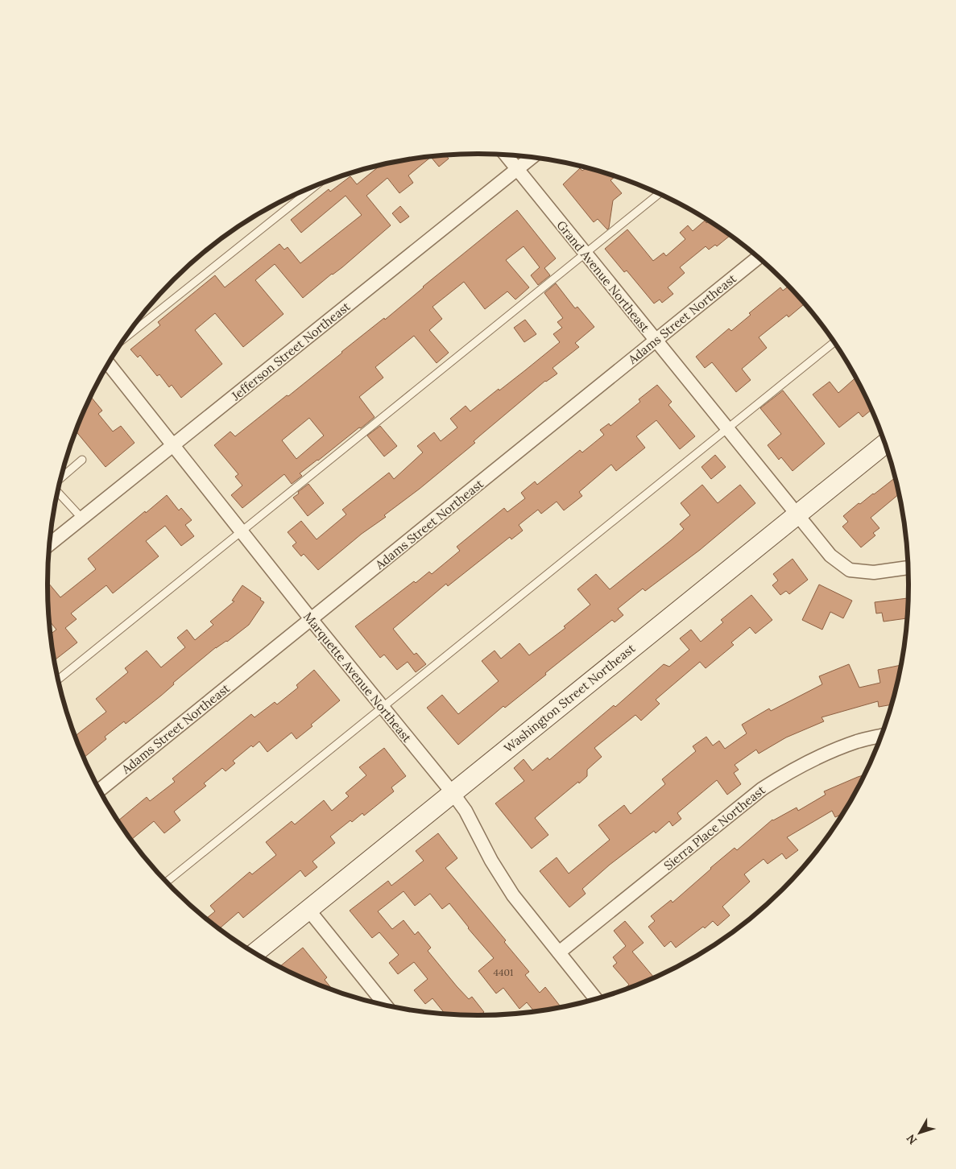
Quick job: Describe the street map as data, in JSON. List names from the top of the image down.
{
  "streets": {
    "street": [
      "Grand Avenue Northeast",
      "Adams Street Northeast",
      "Jefferson Street Northeast",
      "Marquette Avenue Northeast",
      "Washington Street Northeast",
      "Sierra Place Northeast"
    ]
  },
  "crossings": [
    ["Grand Avenue Northeast", "Adams Street Northeast"],
    ["Grand Avenue Northeast", "Jefferson Street Northeast"],
    ["Grand Avenue Northeast", "Washington Street Northeast"],
    ["Adams Street Northeast", "Marquette Avenue Northeast"],
    ["Jefferson Street Northeast", "Marquette Avenue Northeast"],
    ["Marquette Avenue Northeast", "Washington Street Northeast"],
    ["Marquette Avenue Northeast", "Sierra Place Northeast"]
  ],
  "house_numbers": ["4401"],
  "north": "bottom left"
}
